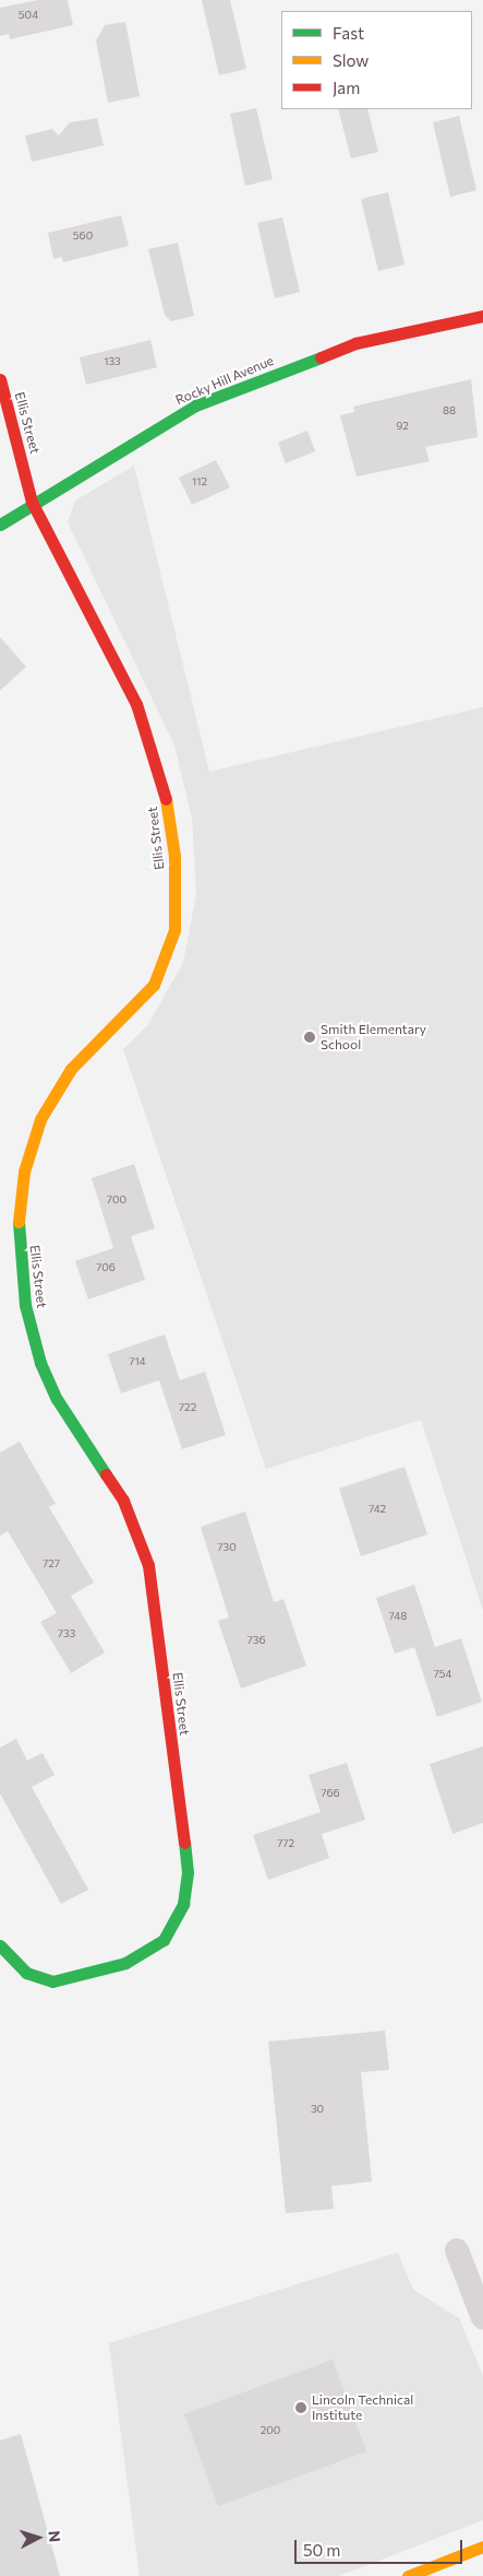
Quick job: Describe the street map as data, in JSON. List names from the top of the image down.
{
  "streets": {
    "street": ["Rocky Hill Avenue", "Ellis Street"]
  },
  "crossings": [
    ["Rocky Hill Avenue", "Ellis Street"]
  ],
  "places": ["Smith Elementary School", "Lincoln Technical Institute"],
  "house_numbers": [
    "504",
    "560",
    "133",
    "88",
    "92",
    "112",
    "700",
    "706",
    "714",
    "722",
    "742",
    "730",
    "727",
    "748",
    "733",
    "736",
    "754",
    "766",
    "772",
    "30",
    "200"
  ],
  "legend": ["Fast", "Slow", "Jam"],
  "scale_bar": "50 m",
  "north": "right"
}
